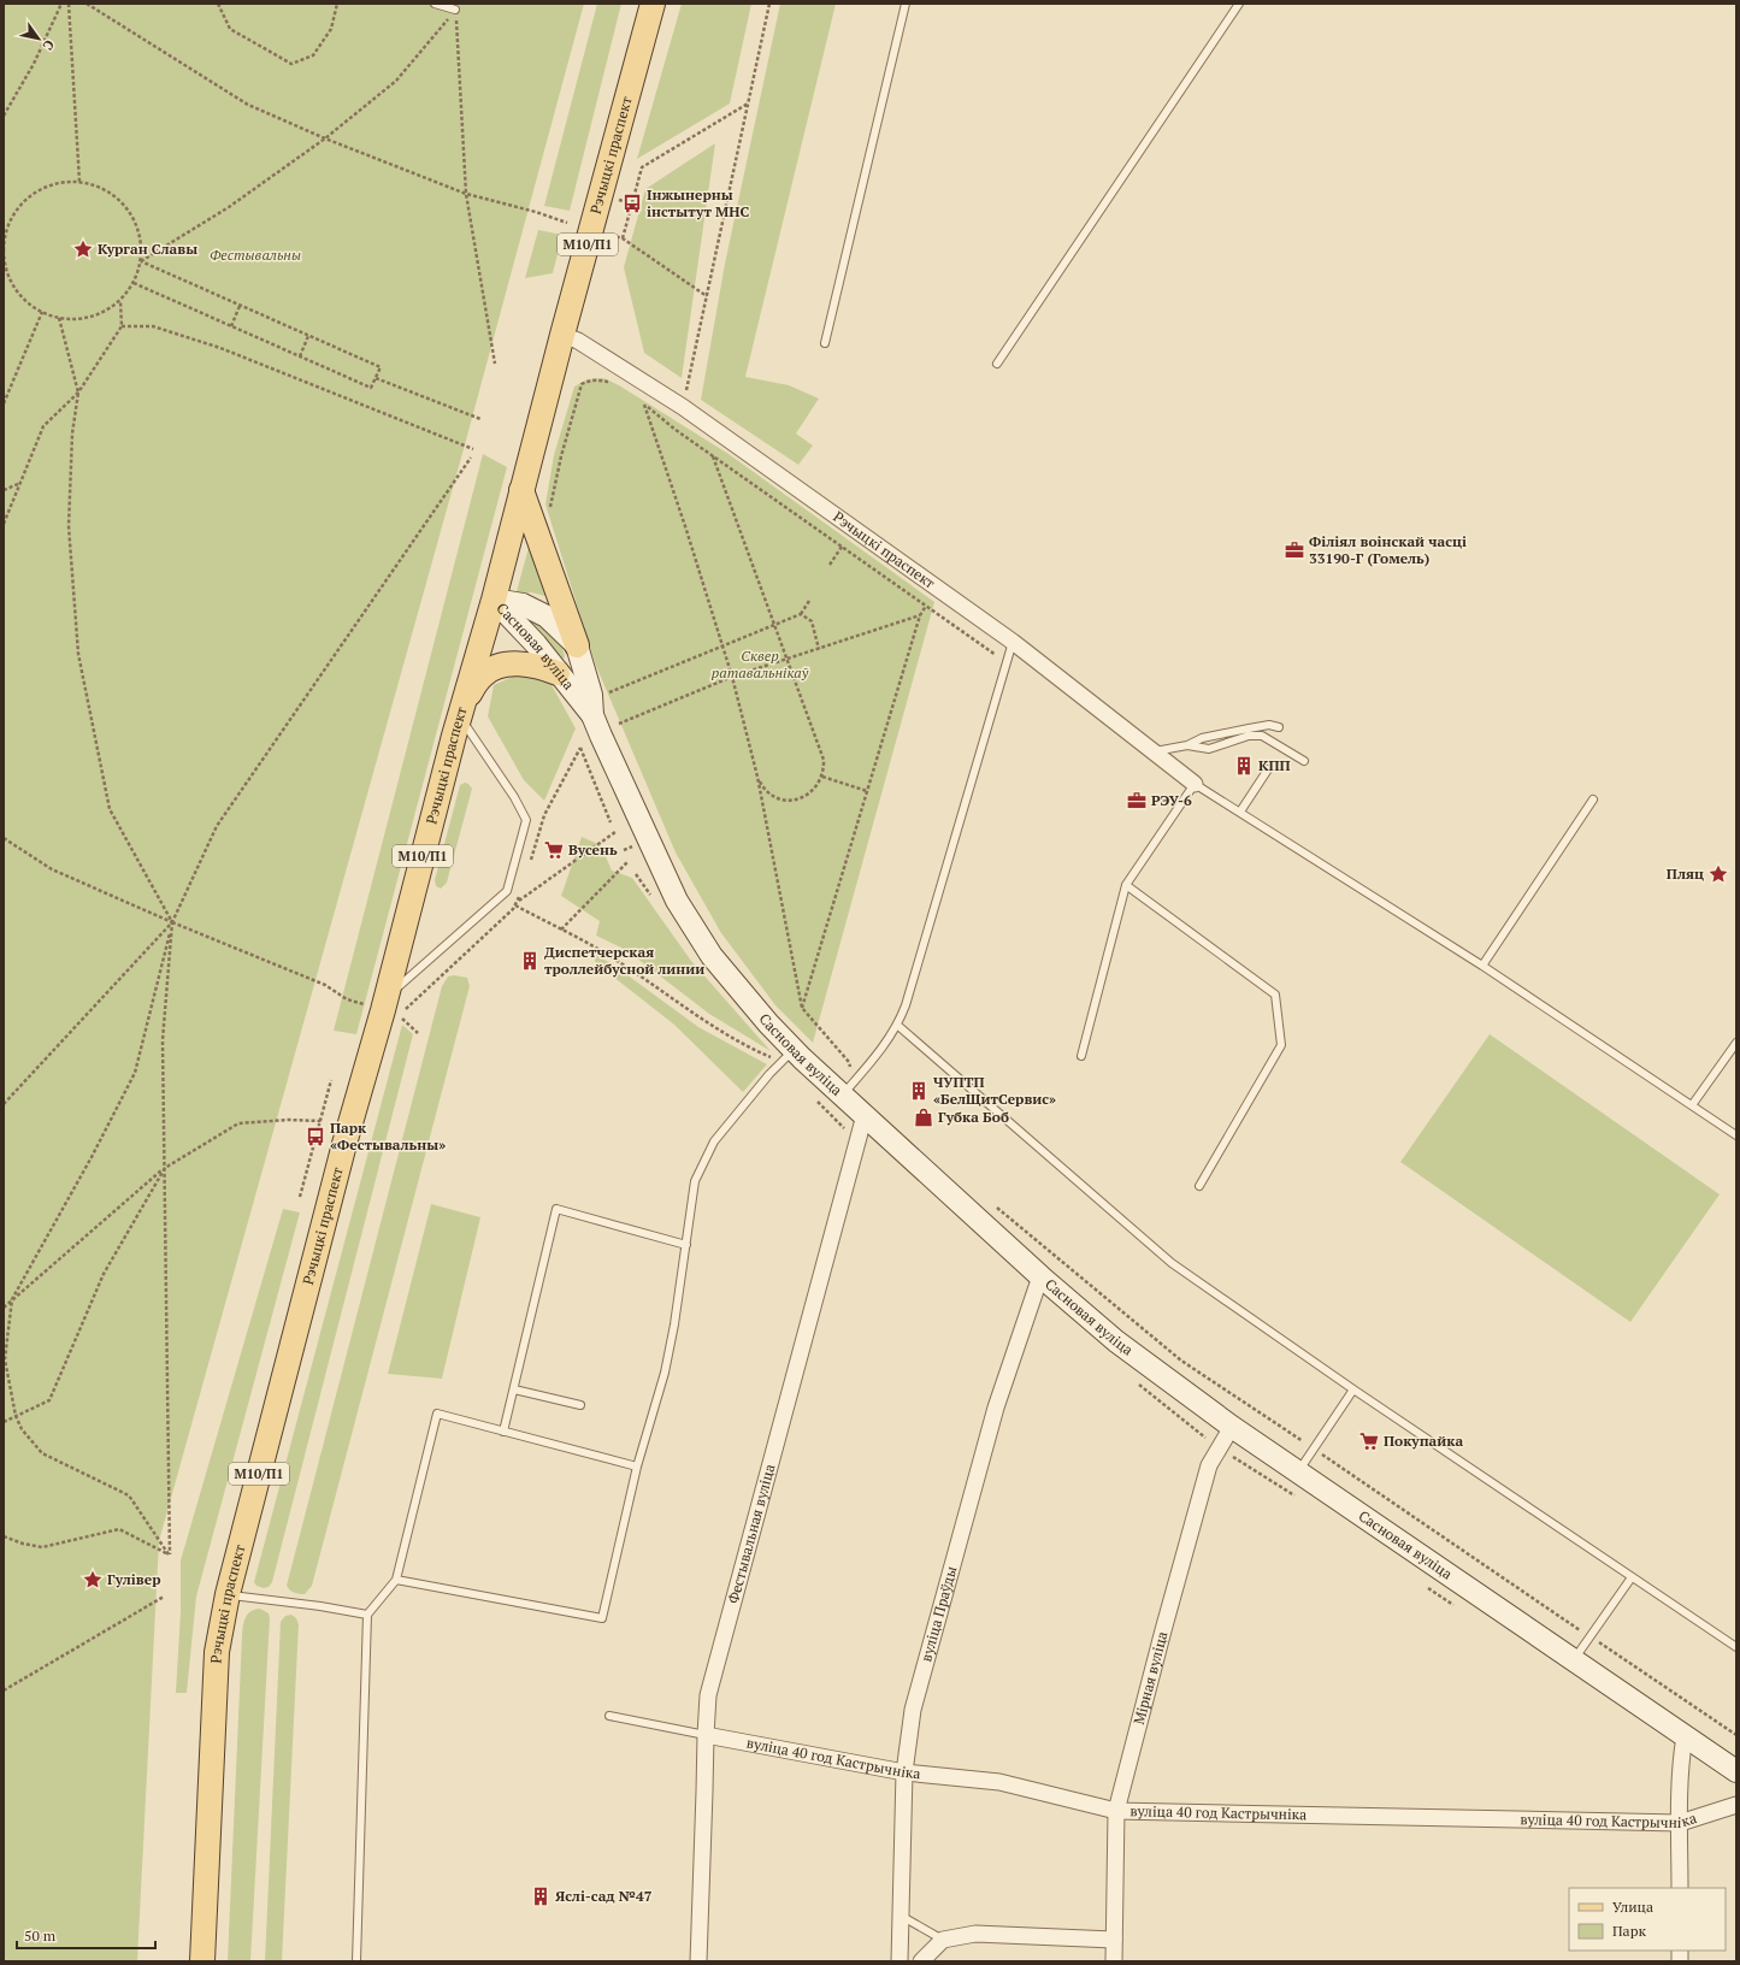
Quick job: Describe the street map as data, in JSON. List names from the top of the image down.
{
  "streets": {
    "main road": ["Рэчыцкі праспект", "М10/П1", "Сасновая вуліца"],
    "street": [
      "Фестывальная вуліца",
      "вуліца Праўды",
      "Мірная вуліца",
      "вуліца 40 год Кастрычніка"
    ]
  },
  "crossings": [
    ["Рэчыцкі праспект", "Сасновая вуліца"],
    ["Сасновая вуліца", "Фестывальная вуліца"],
    ["Сасновая вуліца", "вуліца Праўды"],
    ["Сасновая вуліца", "Мірная вуліца"],
    ["Фестывальная вуліца", "вуліца 40 год Кастрычніка"],
    ["вуліца Праўды", "вуліца 40 год Кастрычніка"],
    ["Мірная вуліца", "вуліца 40 год Кастрычніка"]
  ],
  "parks": ["Фестывальны", "Сквер ратавальнікаў"],
  "places": {
    "bus stop": ["Інжынерны інстытут МНС", "Парк «Фестывальны»"],
    "place": ["Курган Славы", "Пляц", "Гулівер"],
    "office": ["Філіял воінскай часці 33190-Г (Гомель)", "РЭУ-6"],
    "building": [
      "КПП",
      "Диспетчерская троллейбусной линии",
      "ЧУПТП «БелЩитСервис»",
      "Яслі-сад №47"
    ],
    "supermarket": ["Вусень", "Покупайка"],
    "shop": ["Губка Боб"]
  },
  "legend": ["Улица", "Парк"],
  "scale_bar": "50 m",
  "north": "bottom right"
}
